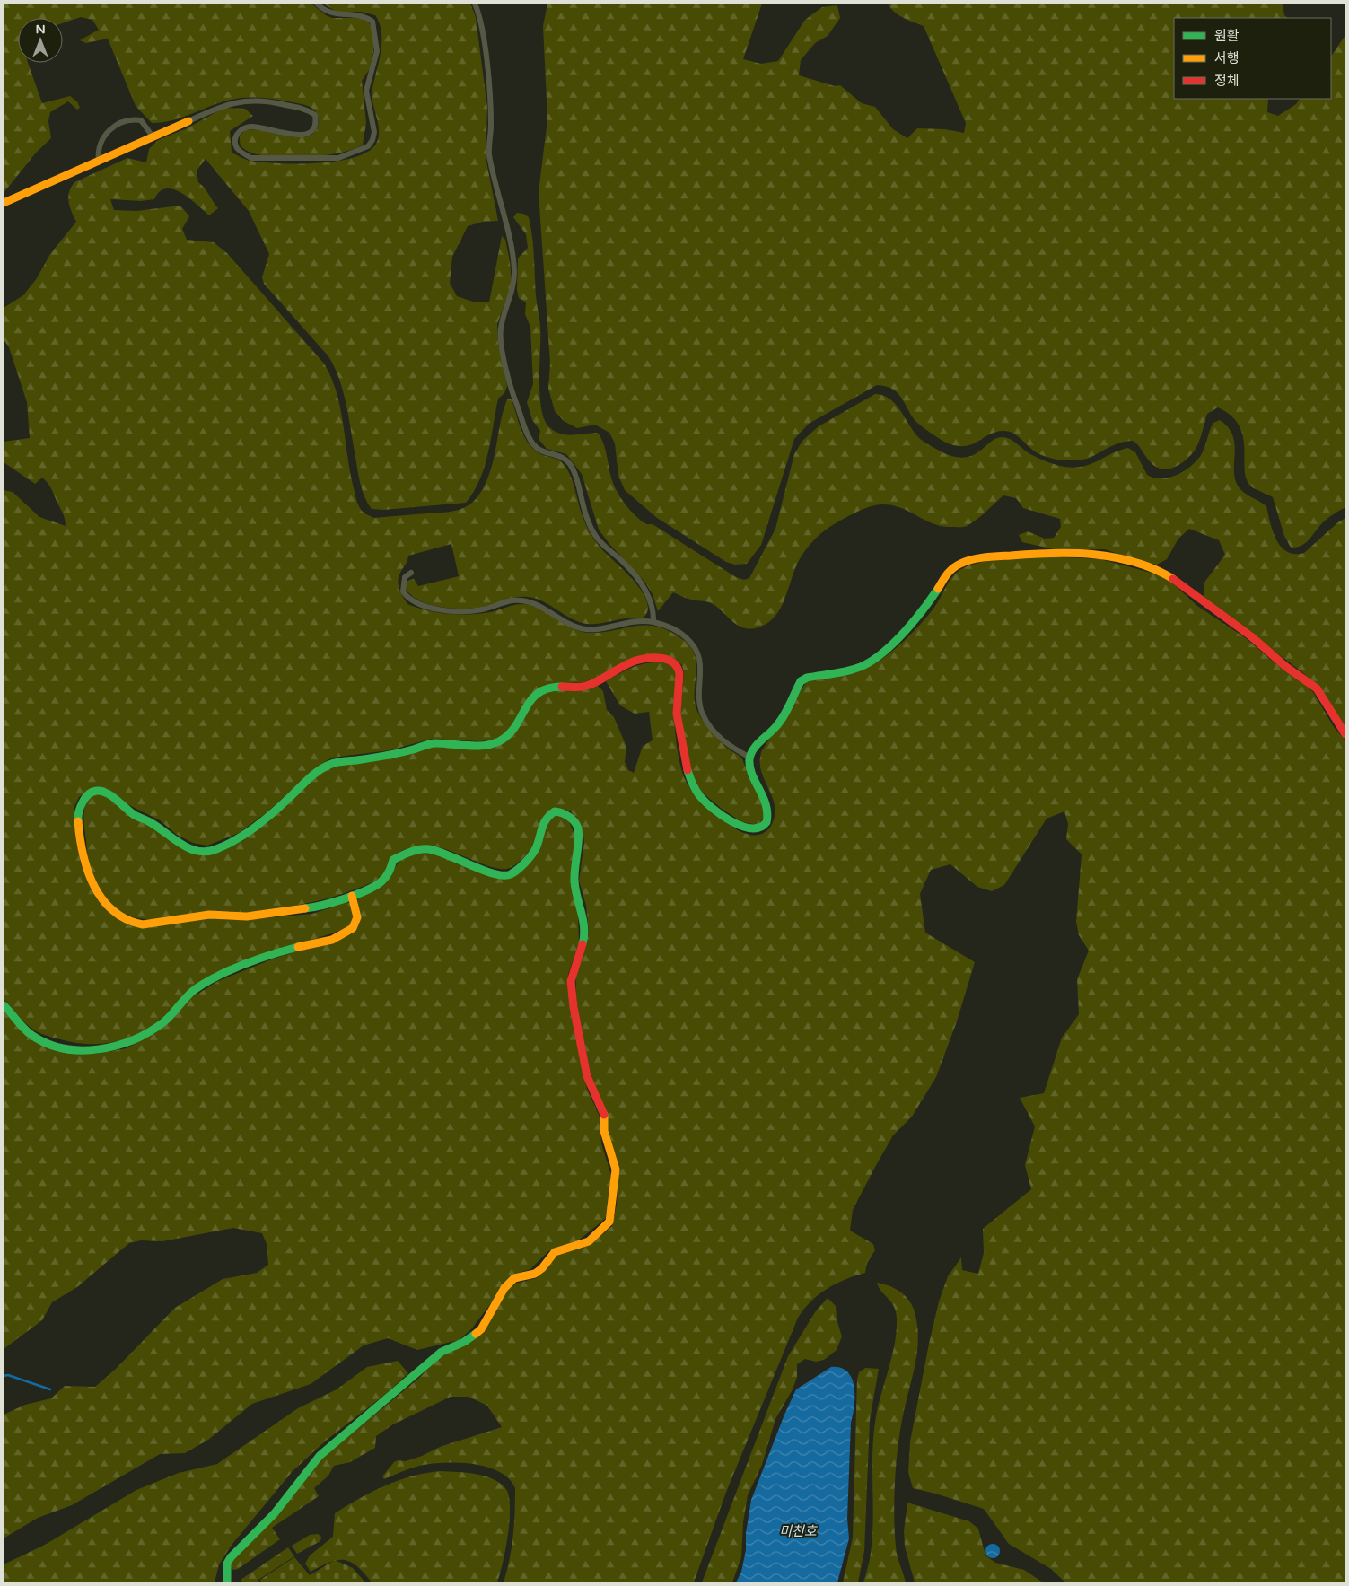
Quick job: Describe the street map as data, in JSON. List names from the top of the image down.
{
  "water": ["미천호"],
  "legend": ["원활", "서행", "정체"],
  "north": "top"
}
